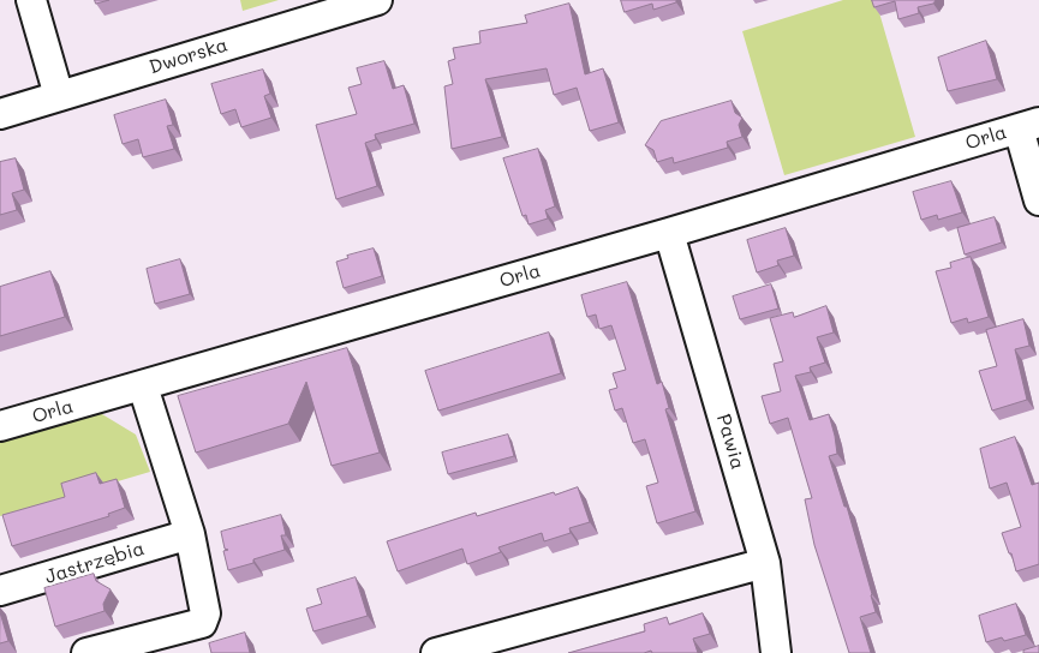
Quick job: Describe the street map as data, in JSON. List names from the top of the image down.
{
  "streets": {
    "street": [
      "Dworska",
      "Orla",
      "Pawia",
      "Jastrzębia"
    ]
  },
  "crossings": [
    ["Orla", "Pawia"]
  ]
}
